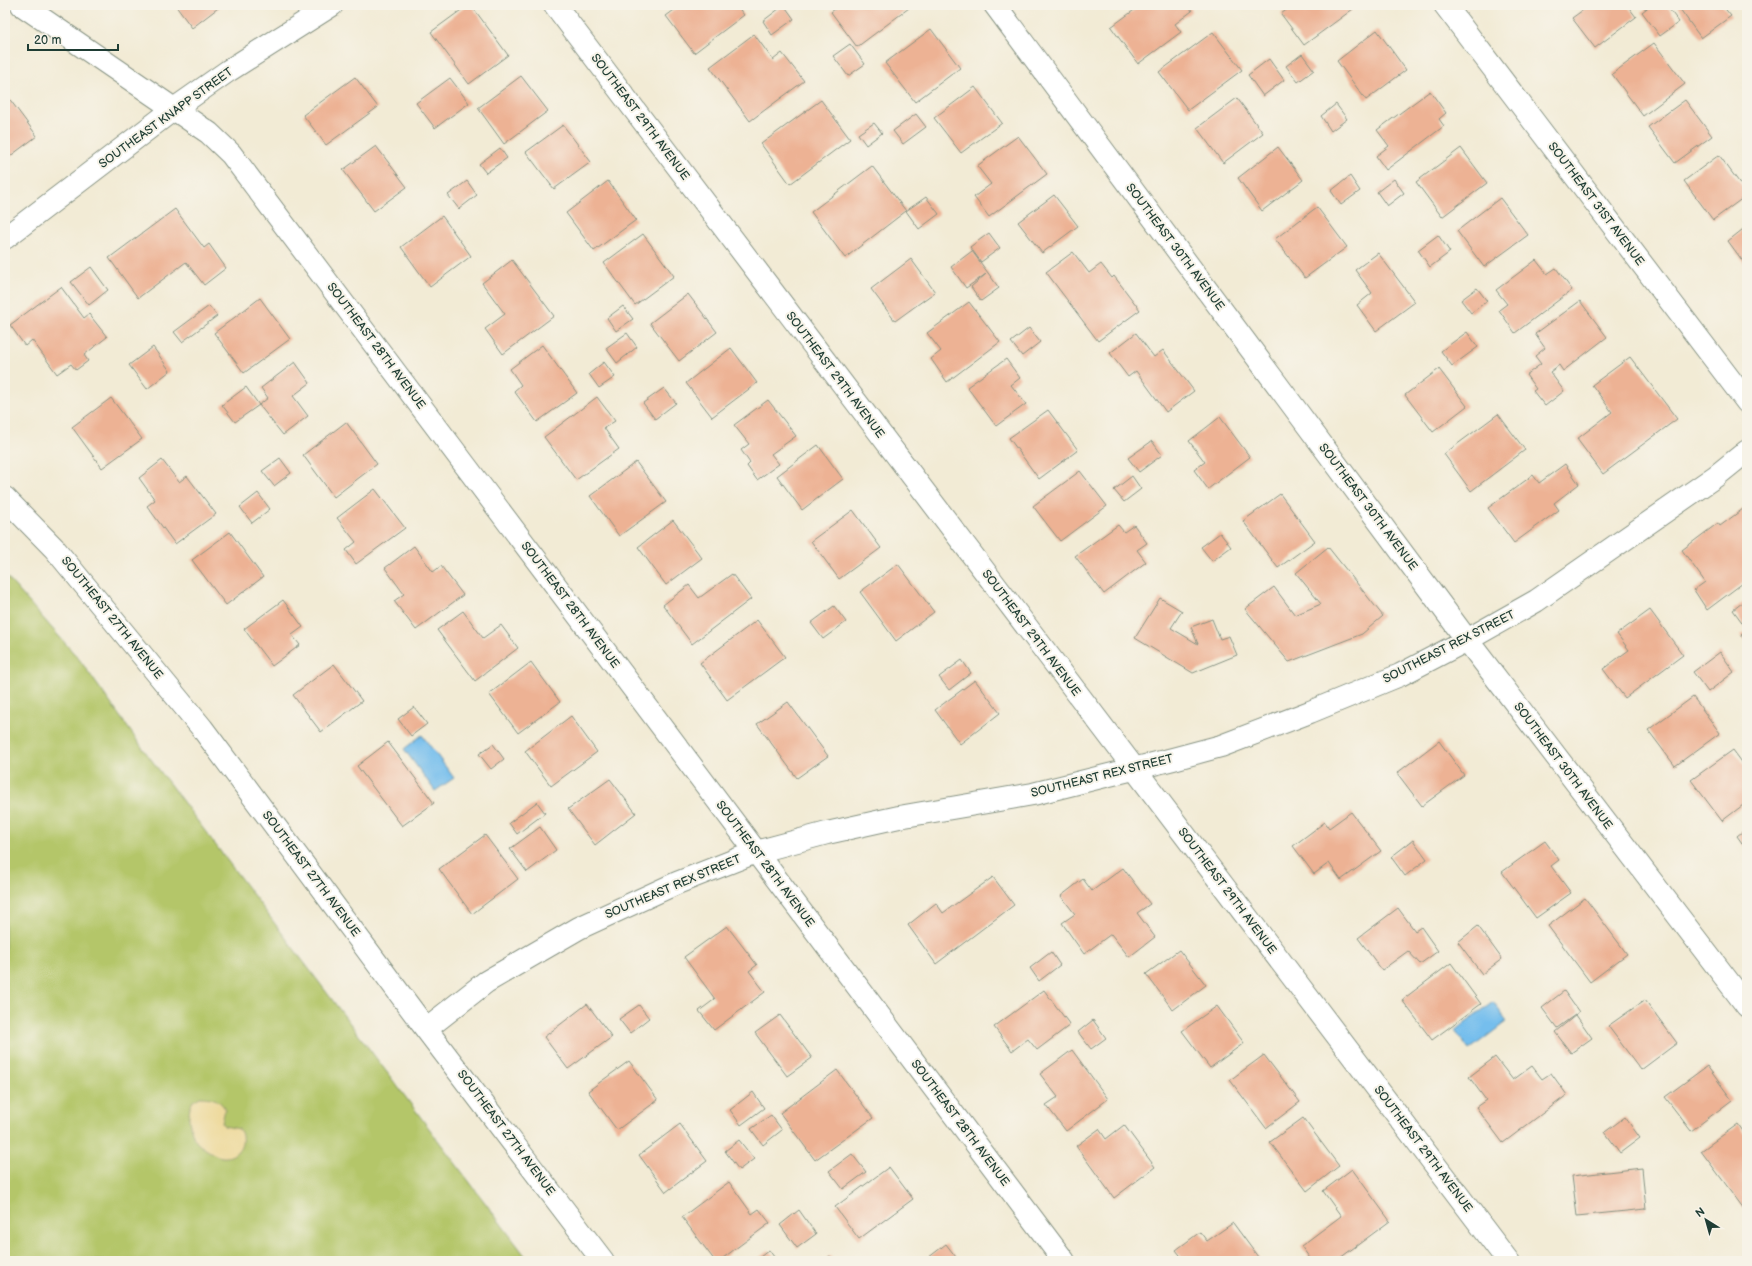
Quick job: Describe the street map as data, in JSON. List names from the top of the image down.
{
  "streets": {
    "street": [
      "SOUTHEAST 29TH AVENUE",
      "SOUTHEAST KNAPP STREET",
      "SOUTHEAST 31ST AVENUE",
      "SOUTHEAST 30TH AVENUE",
      "SOUTHEAST 28TH AVENUE",
      "SOUTHEAST 27TH AVENUE",
      "SOUTHEAST REX STREET"
    ]
  },
  "crossings": [
    ["SOUTHEAST 29TH AVENUE", "SOUTHEAST REX STREET"],
    ["SOUTHEAST KNAPP STREET", "SOUTHEAST 28TH AVENUE"],
    ["SOUTHEAST 30TH AVENUE", "SOUTHEAST REX STREET"],
    ["SOUTHEAST 28TH AVENUE", "SOUTHEAST REX STREET"],
    ["SOUTHEAST 27TH AVENUE", "SOUTHEAST REX STREET"]
  ],
  "scale_bar": "20 m",
  "north": "top left"
}
